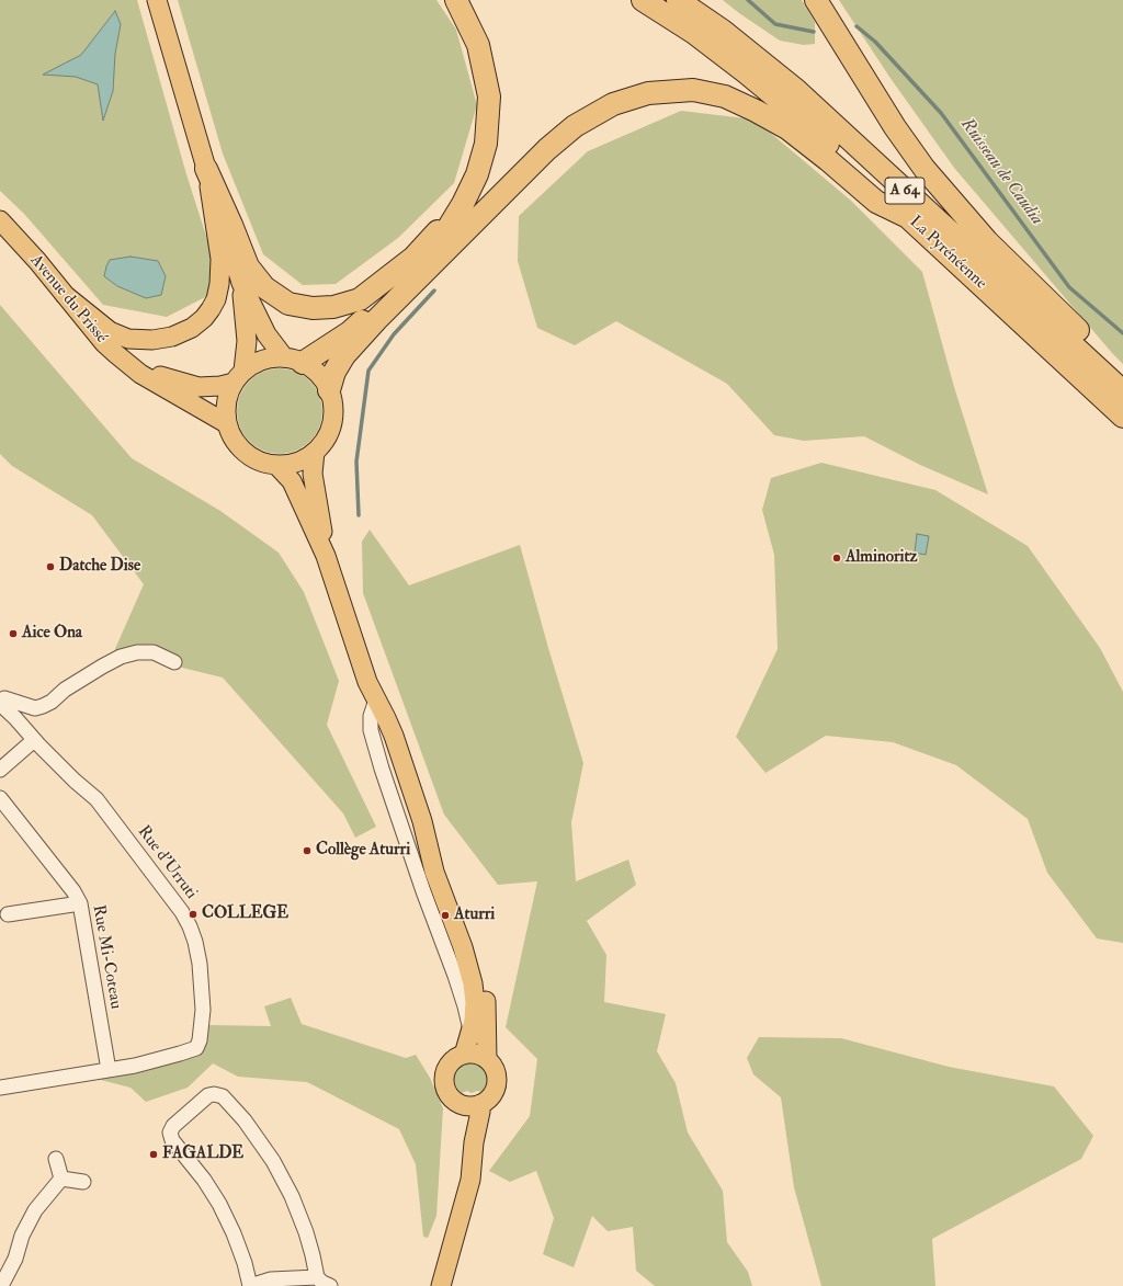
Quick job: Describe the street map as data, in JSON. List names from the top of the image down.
{
  "streets": {
    "highway": ["A 64", "La Pyrénéenne"],
    "main road": ["Avenue du Prissé"],
    "street": ["Rue d'Urruti", "Rue Mi-Coteau"]
  },
  "crossings": [
    ["Rue d'Urruti", "Rue Mi-Coteau"]
  ],
  "water": ["Ruisseau de Caudia"],
  "places": [
    "Alminoritz",
    "Datche Dise",
    "Aice Ona",
    "Collège Aturri",
    "COLLEGE",
    "Aturri",
    "FAGALDE"
  ]
}
